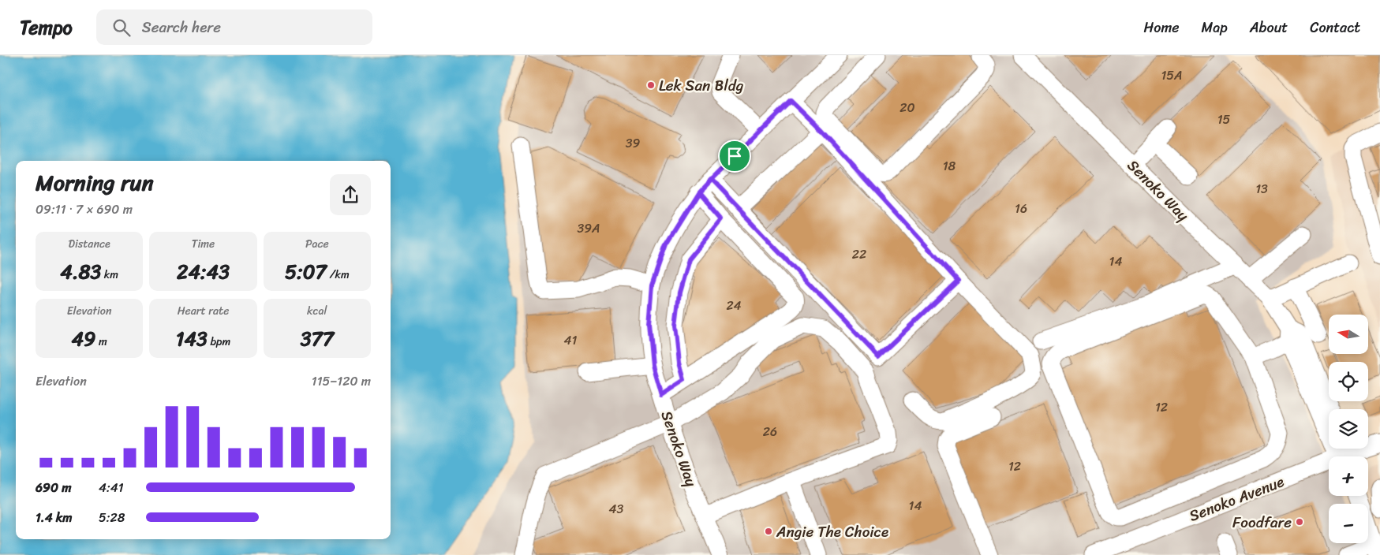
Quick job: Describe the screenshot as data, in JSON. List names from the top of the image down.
{
  "streets": {
    "street": ["Senoko Way", "Senoko Avenue"]
  },
  "crossings": [
    ["Senoko Way", "Senoko Avenue"]
  ],
  "places": ["Lek San Bldg", "Foodfare", "Angie The Choice"],
  "house_numbers": [
    "15A",
    "20",
    "15",
    "39",
    "18",
    "13",
    "16",
    "39A",
    "22",
    "14",
    "24",
    "41",
    "12",
    "26",
    "12",
    "14",
    "43"
  ],
  "north": "left",
  "page": {
    "header": "Tempo",
    "search": "Search here",
    "nav": [
      "Home",
      "Map",
      "About",
      "Contact"
    ],
    "heading": ["Morning run", "09:11 · 7 × 690 m"],
    "stats": [
      ["Distance", "4.83 km"],
      ["Time", "24:43"],
      ["Pace", "5:07 /km"],
      ["Elevation", "49 m"],
      ["Heart rate", "143 bpm"],
      ["kcal", "377"]
    ],
    "map_buttons": ["+", "−"],
    "chart": ["Elevation", "115–120 m"],
    "list": [
      {
        "name": "690 m",
        "note": "4:41"
      },
      {
        "name": "1.4 km",
        "note": "5:28"
      }
    ]
  }
}
